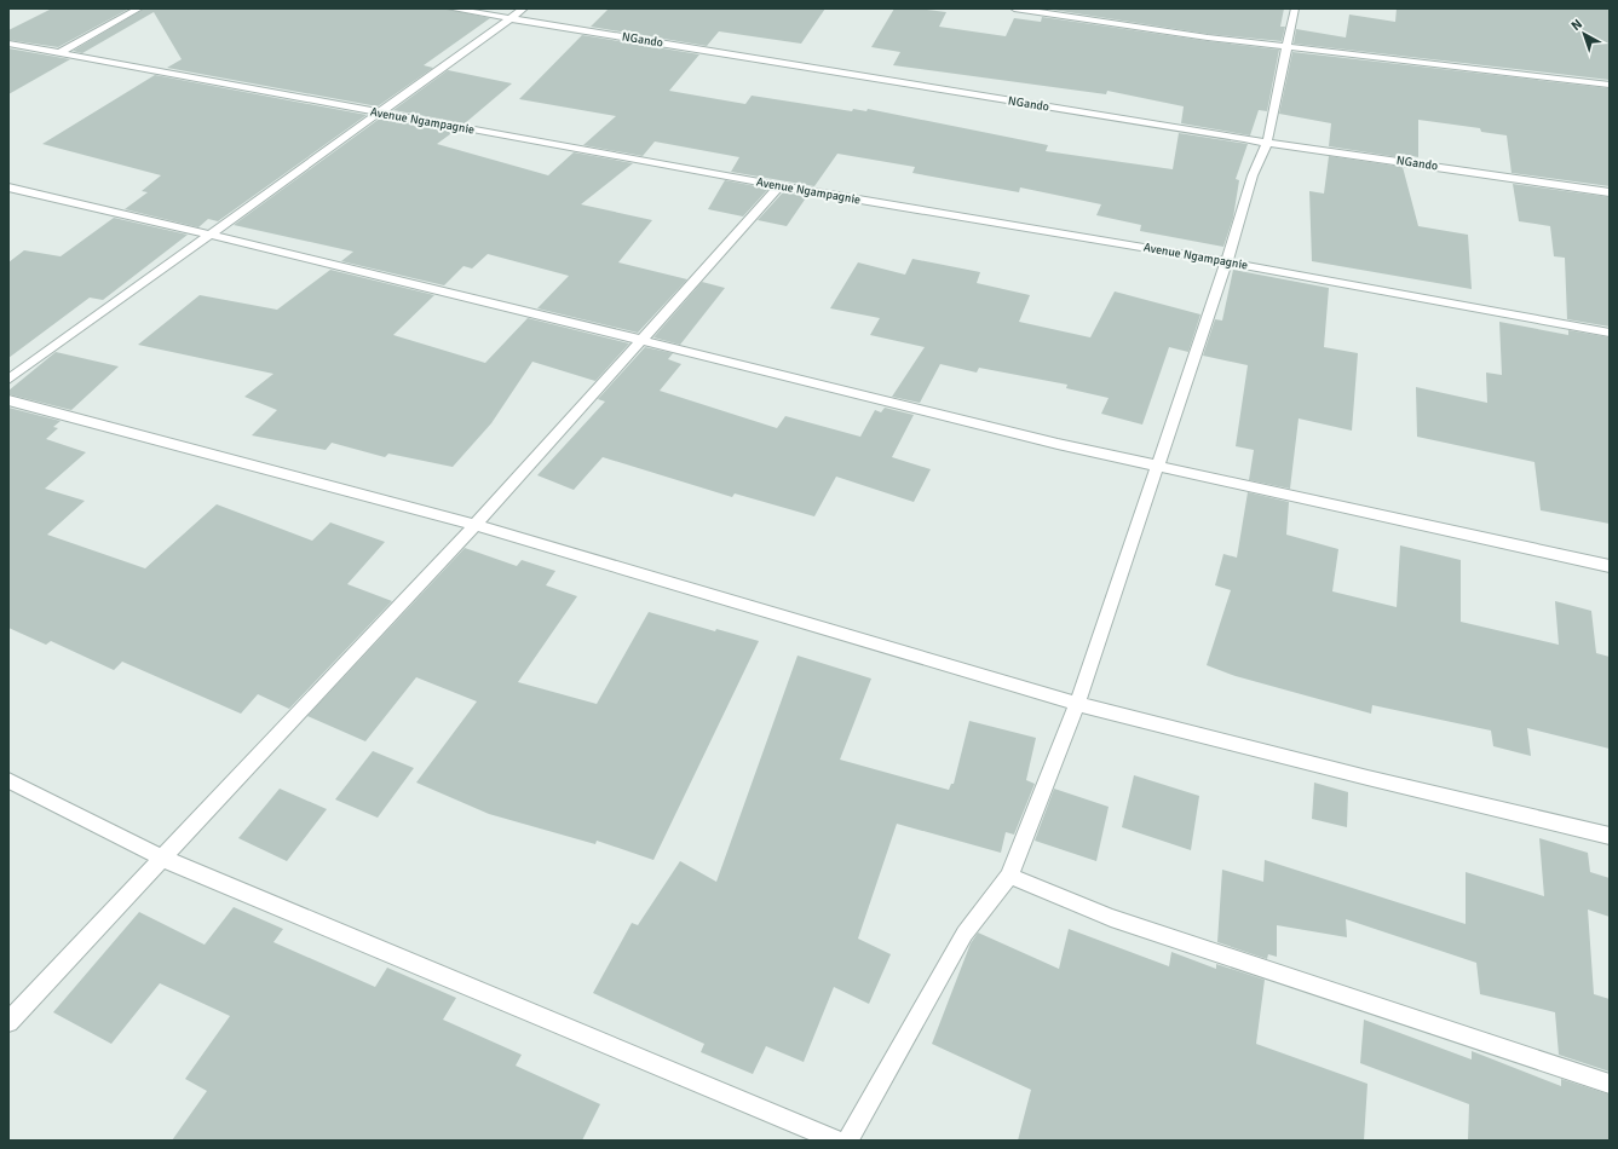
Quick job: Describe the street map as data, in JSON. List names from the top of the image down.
{
  "streets": {
    "street": ["NGando", "Avenue Ngampagnie"]
  },
  "north": "top left"
}
